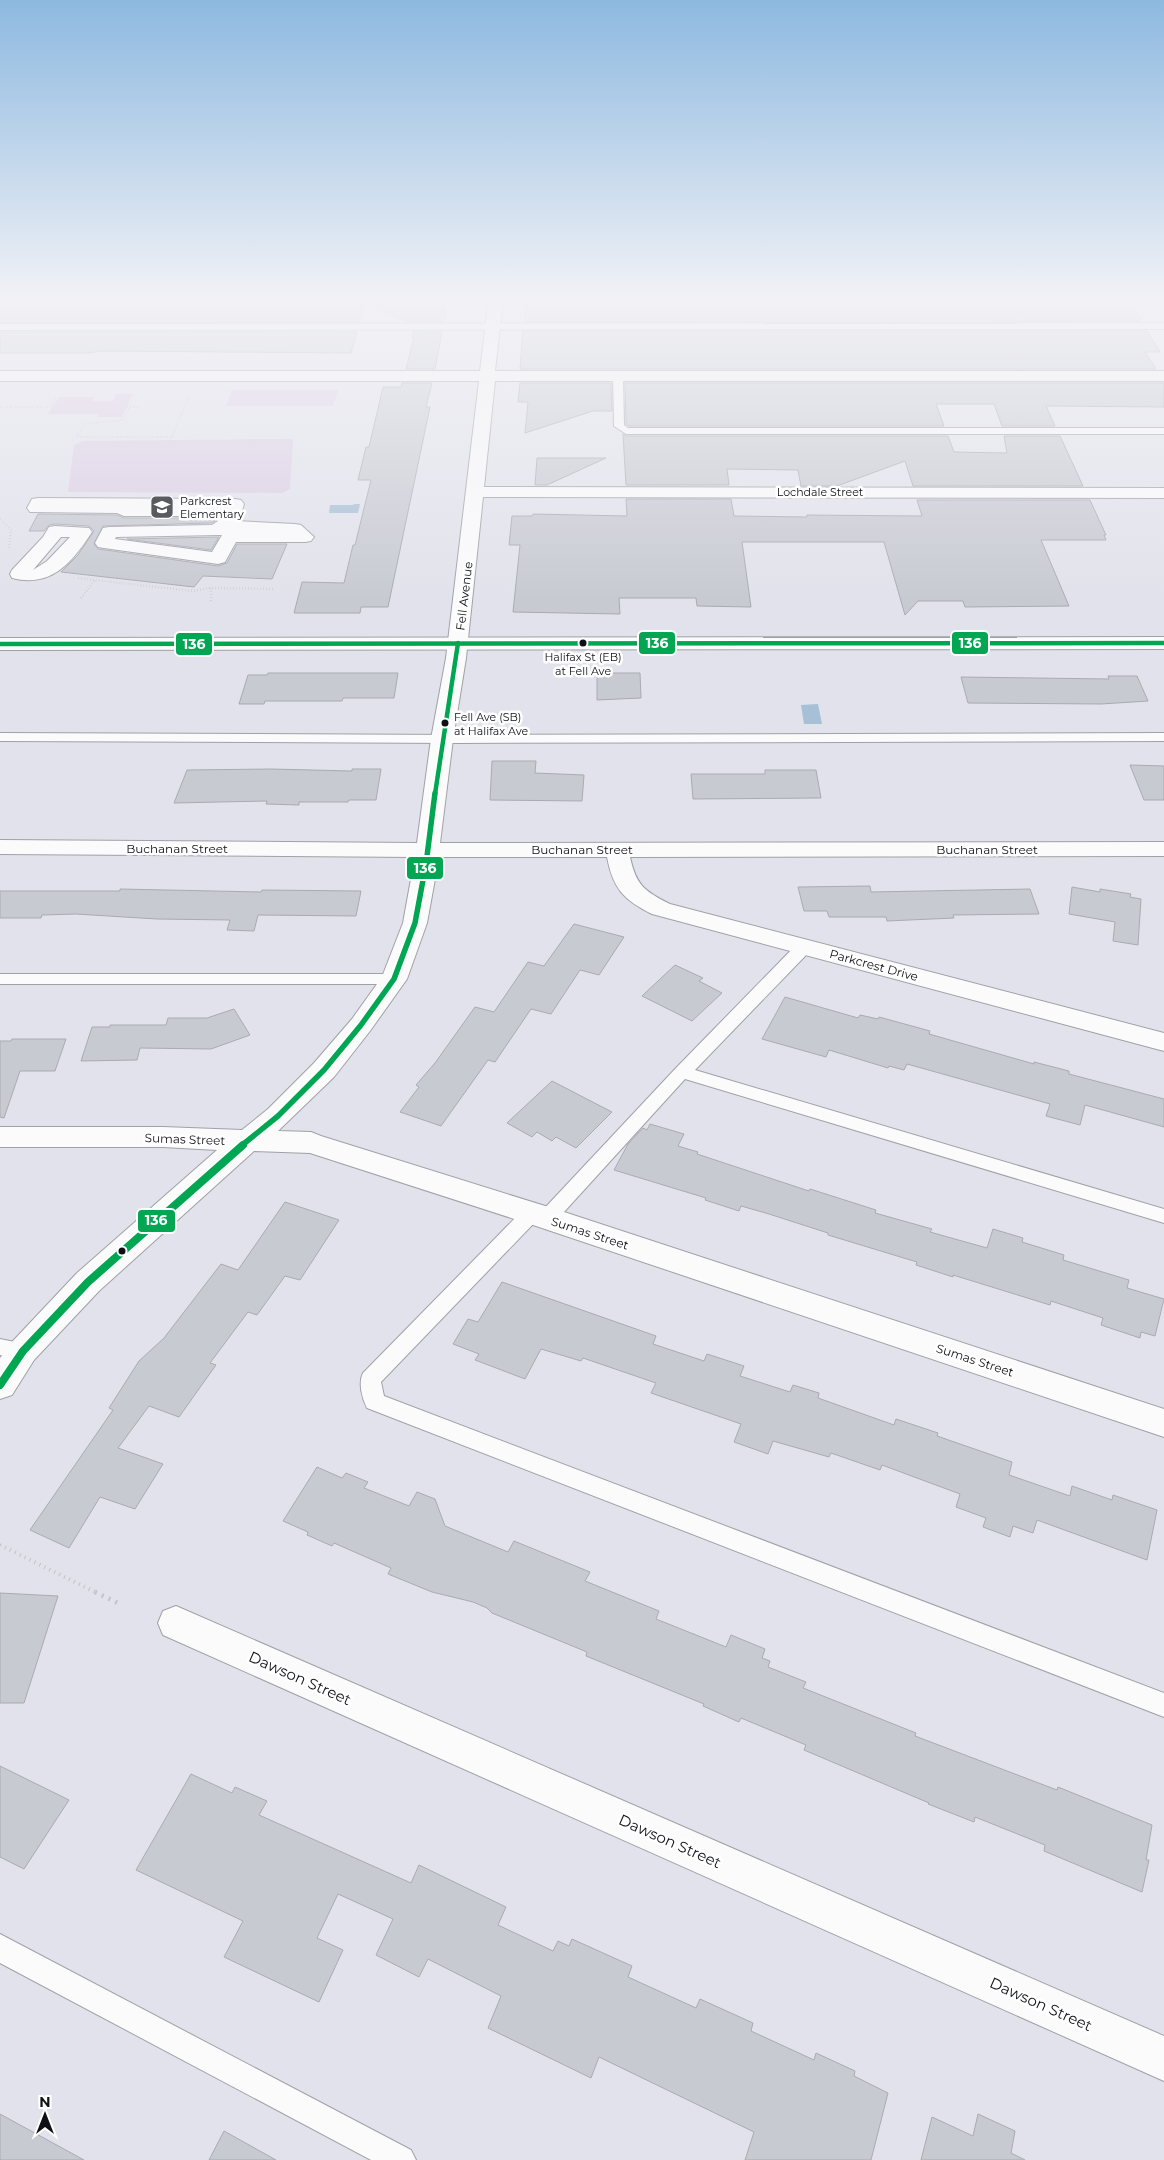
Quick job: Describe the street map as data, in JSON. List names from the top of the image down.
{
  "streets": {
    "street": [
      "Lochdale Street",
      "Fell Avenue",
      "Buchanan Street",
      "Parkcrest Drive",
      "Sumas Street",
      "Dawson Street"
    ]
  },
  "crossings": [
    ["Lochdale Street", "Fell Avenue"],
    ["Fell Avenue", "Buchanan Street"],
    ["Fell Avenue", "Sumas Street"],
    ["Buchanan Street", "Parkcrest Drive"]
  ],
  "places": {
    "school or university": ["Parkcrest Elementary"],
    "other": ["Halifax St (EB) at Fell Ave", "Fell Ave (SB) at Halifax Ave"]
  },
  "lines": ["transit line 136"],
  "north": "top"
}
